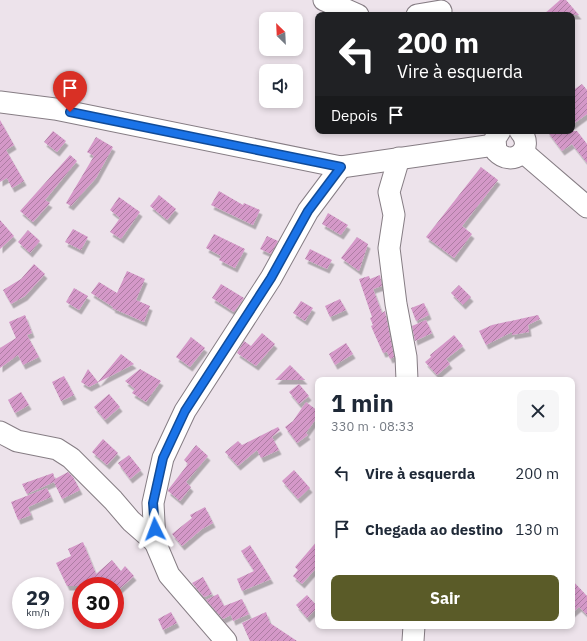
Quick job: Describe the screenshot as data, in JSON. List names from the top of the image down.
{
  "north": "top left",
  "page": {
    "turn": ["200 m", "Vire à esquerda"],
    "then": "Depois",
    "heading": ["1 min", "330 m · 08:33"],
    "list": [
      {
        "name": "Vire à esquerda",
        "value": "200 m"
      },
      {
        "name": "Chegada ao destino",
        "value": "130 m"
      }
    ],
    "buttons": "Sair",
    "speed": "29 km/h",
    "limit": "30"
  }
}
